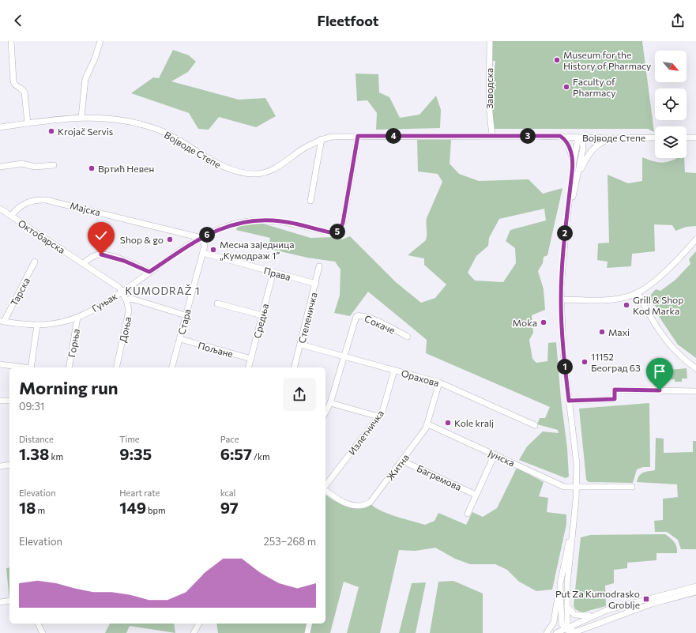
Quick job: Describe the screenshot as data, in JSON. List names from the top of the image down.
{
  "streets": {
    "street": [
      "Заводска",
      "Војводе Степе",
      "Мајска",
      "Октобарска",
      "Права",
      "Тарска",
      "Гуњак",
      "Степеничка",
      "Средња",
      "Стара",
      "Сокаче",
      "Доња",
      "Горња",
      "Пољане",
      "Орахова",
      "Излетничка",
      "Јунска",
      "Житна",
      "Багремова"
    ]
  },
  "crossings": [
    ["Заводска", "Војводе Степе"],
    ["Војводе Степе", "Гуњак"],
    ["Мајска", "Октобарска"],
    ["Мајска", "Гуњак"],
    ["Мајска", "Стара"],
    ["Октобарска", "Гуњак"],
    ["Октобарска", "Доња"],
    ["Права", "Степеничка"],
    ["Права", "Средња"],
    ["Права", "Стара"],
    ["Тарска", "Гуњак"],
    ["Гуњак", "Стара"],
    ["Гуњак", "Доња"],
    ["Гуњак", "Горња"],
    ["Степеничка", "Орахова"],
    ["Средња", "Пољане"],
    ["Стара", "Пољане"],
    ["Сокаче", "Орахова"],
    ["Орахова", "Излетничка"],
    ["Орахова", "Житна"],
    ["Јунска", "Житна"],
    ["Житна", "Багремова"]
  ],
  "districts": ["KUMODRAŽ 1"],
  "places": {
    "other": [
      "Museum for the History of Pharmacy",
      "Faculty of Pharmacy",
      "Krojač Servis",
      "Вртић Невен",
      "Shop & go",
      "Месна заједница „Кумодраж 1”",
      "Grill & Shop Kod Marka",
      "Moka",
      "Maxi",
      "11152 Београд 63",
      "Kole kralj"
    ],
    "transit": ["Put Za Kumodrasko Groblje"]
  },
  "north": "bottom right",
  "page": {
    "header": "Fleetfoot",
    "pins": [
      "3",
      "4",
      "5",
      "2",
      "6",
      "1"
    ],
    "heading": ["Morning run", "09:31"],
    "stats": [
      ["Distance", "1.38 km"],
      ["Time", "9:35"],
      ["Pace", "6:57 /km"],
      ["Elevation", "18 m"],
      ["Heart rate", "149 bpm"],
      ["kcal", "97"]
    ],
    "chart": ["Elevation", "253–268 m"]
  }
}
